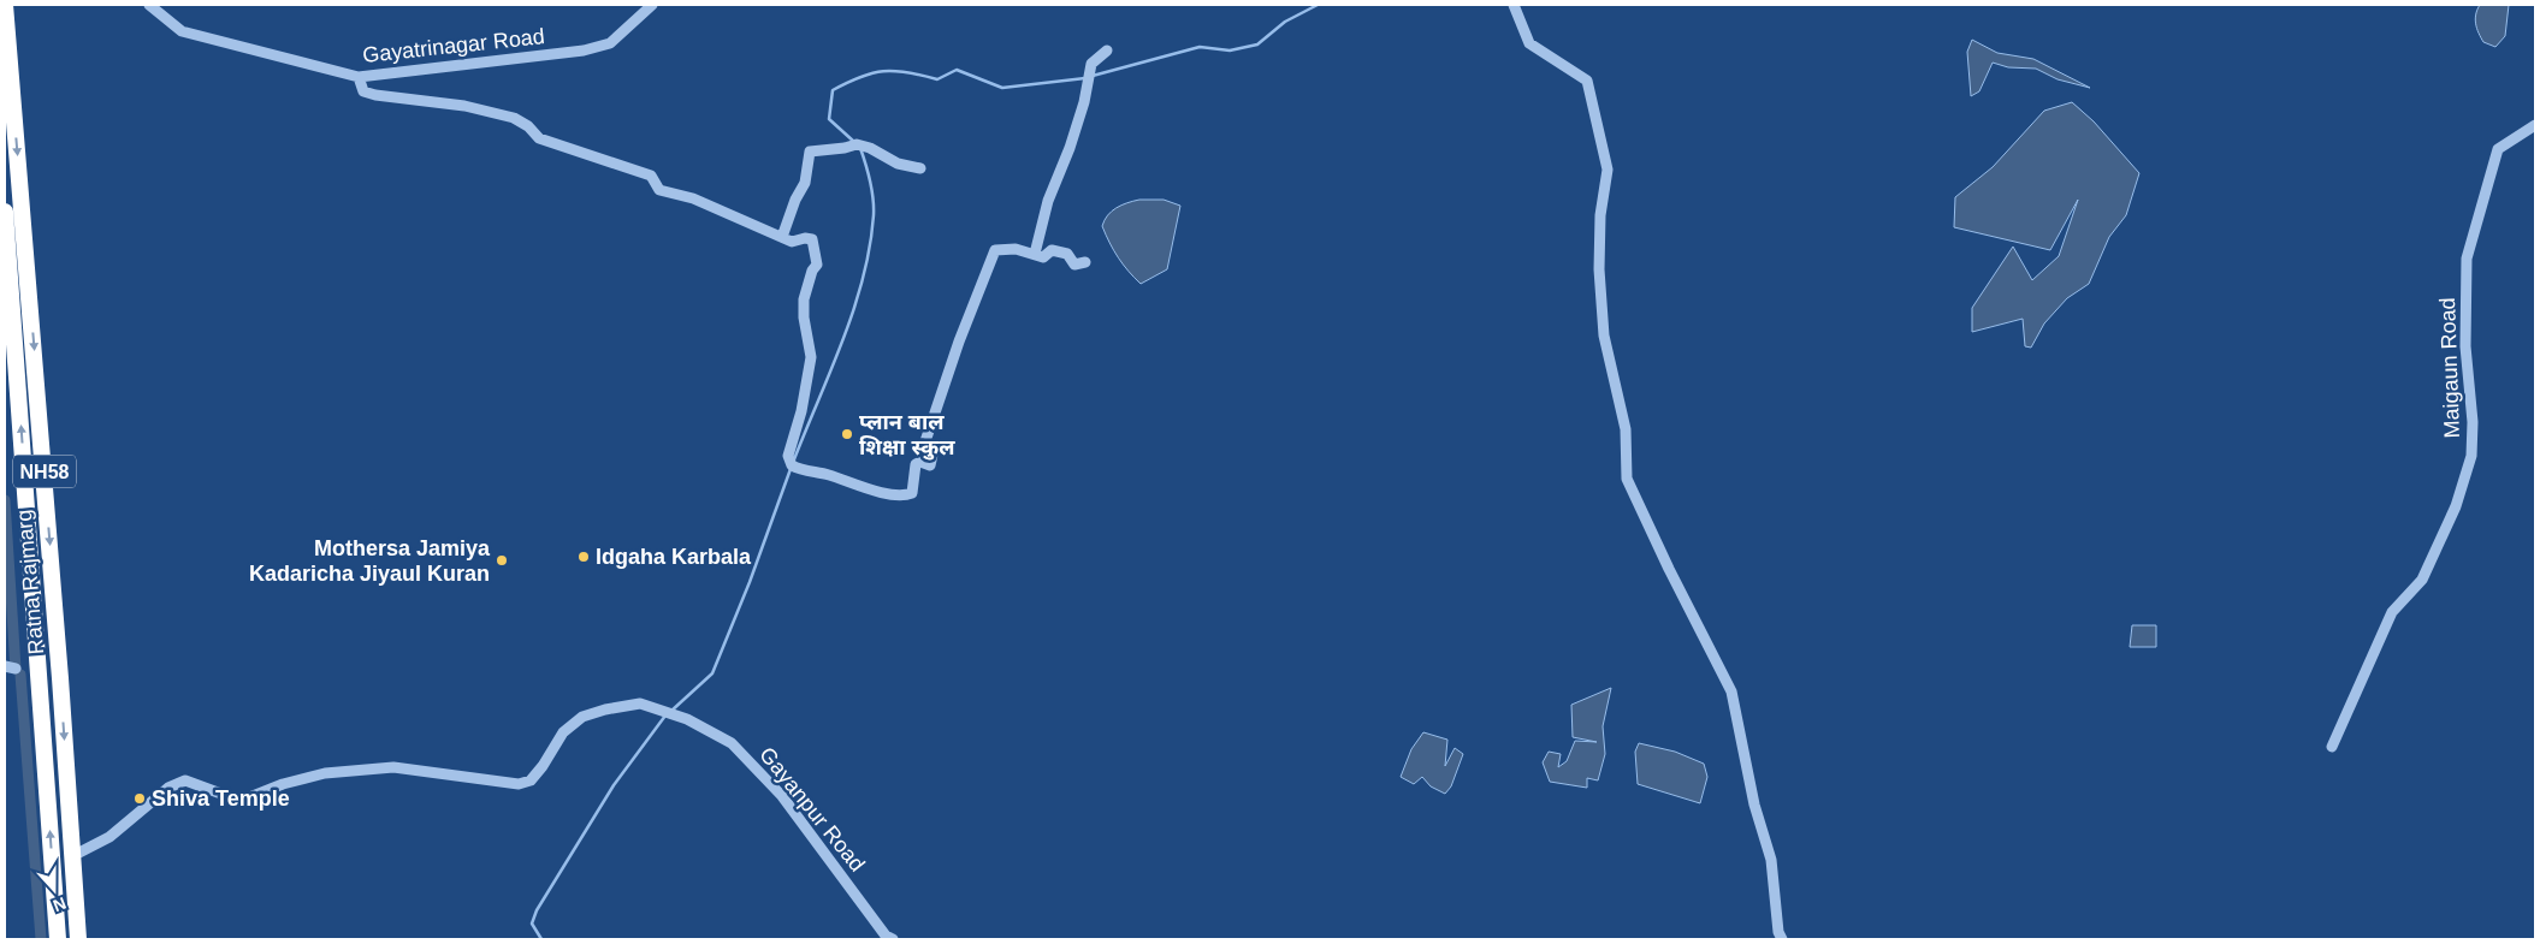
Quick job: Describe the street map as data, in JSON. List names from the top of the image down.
{
  "streets": {
    "highway": ["NH58", "Ratna Rajmarg"],
    "street": ["Gayatrinagar Road", "Maigaun Road", "Gayanpur Road"]
  },
  "crossings": [
    ["Ratna Rajmarg", "Gayanpur Road"]
  ],
  "places": [
    "प्लान बाल शिक्षा स्कुल",
    "Idgaha Karbala",
    "Mothersa Jamiya Kadaricha Jiyaul Kuran",
    "Shiva Temple"
  ],
  "north": "bottom"
}
